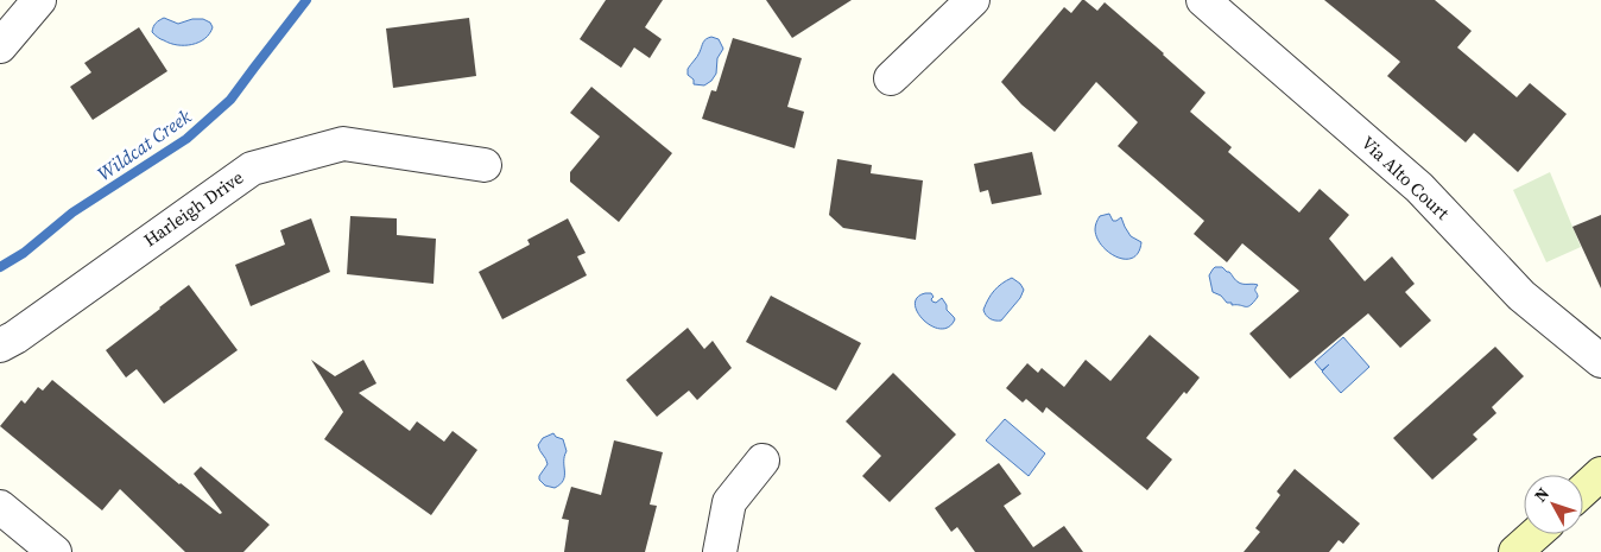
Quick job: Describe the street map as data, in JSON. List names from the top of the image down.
{
  "streets": {
    "street": ["Via Alto Court", "Harleigh Drive"]
  },
  "water": ["Wildcat Creek"],
  "north": "top left"
}
